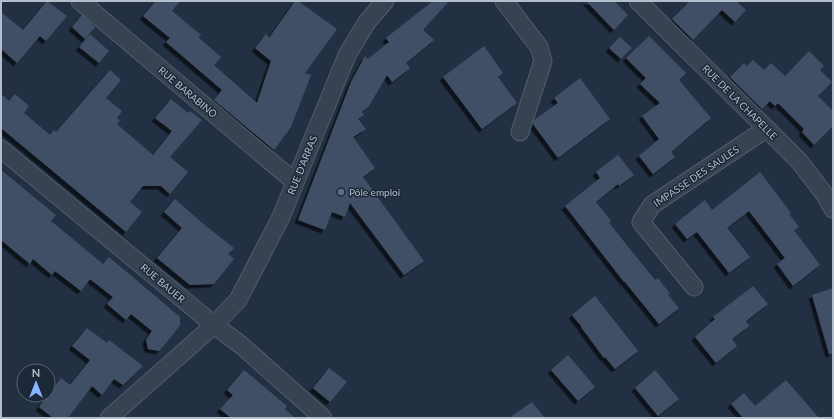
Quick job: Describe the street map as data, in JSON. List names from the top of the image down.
{
  "streets": {
    "street": [
      "RUE BARABINO",
      "RUE DE LA CHAPELLE",
      "RUE D'ARRAS",
      "IMPASSE DES SAULES",
      "RUE BAUER"
    ]
  },
  "crossings": [
    ["RUE BARABINO", "RUE D'ARRAS"],
    ["RUE DE LA CHAPELLE", "IMPASSE DES SAULES"],
    ["RUE D'ARRAS", "RUE BAUER"]
  ],
  "places": ["Pôle emploi"],
  "north": "top"
}
